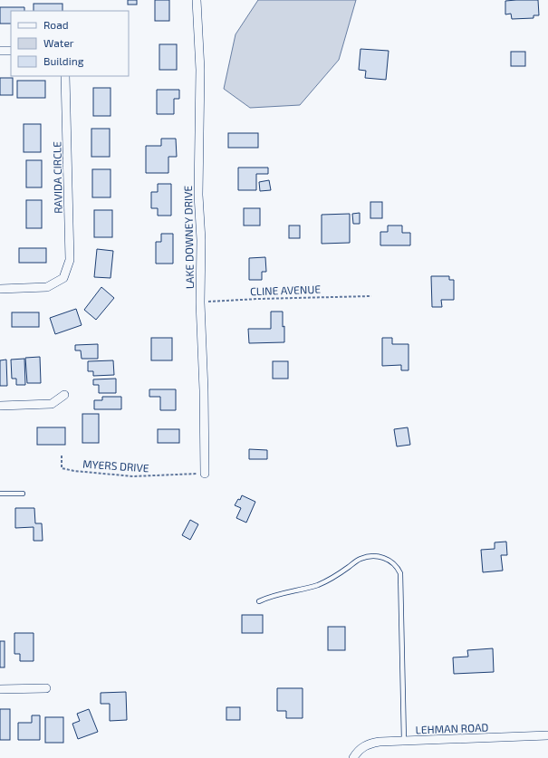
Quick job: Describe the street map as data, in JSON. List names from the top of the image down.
{
  "streets": {
    "street": ["RAVIDA CIRCLE", "LAKE DOWNEY DRIVE", "LEHMAN ROAD"],
    "path": ["CLINE AVENUE", "MYERS DRIVE"]
  },
  "crossings": [
    ["LAKE DOWNEY DRIVE", "CLINE AVENUE"],
    ["LAKE DOWNEY DRIVE", "MYERS DRIVE"]
  ],
  "legend": ["Road", "Water", "Building"]
}
